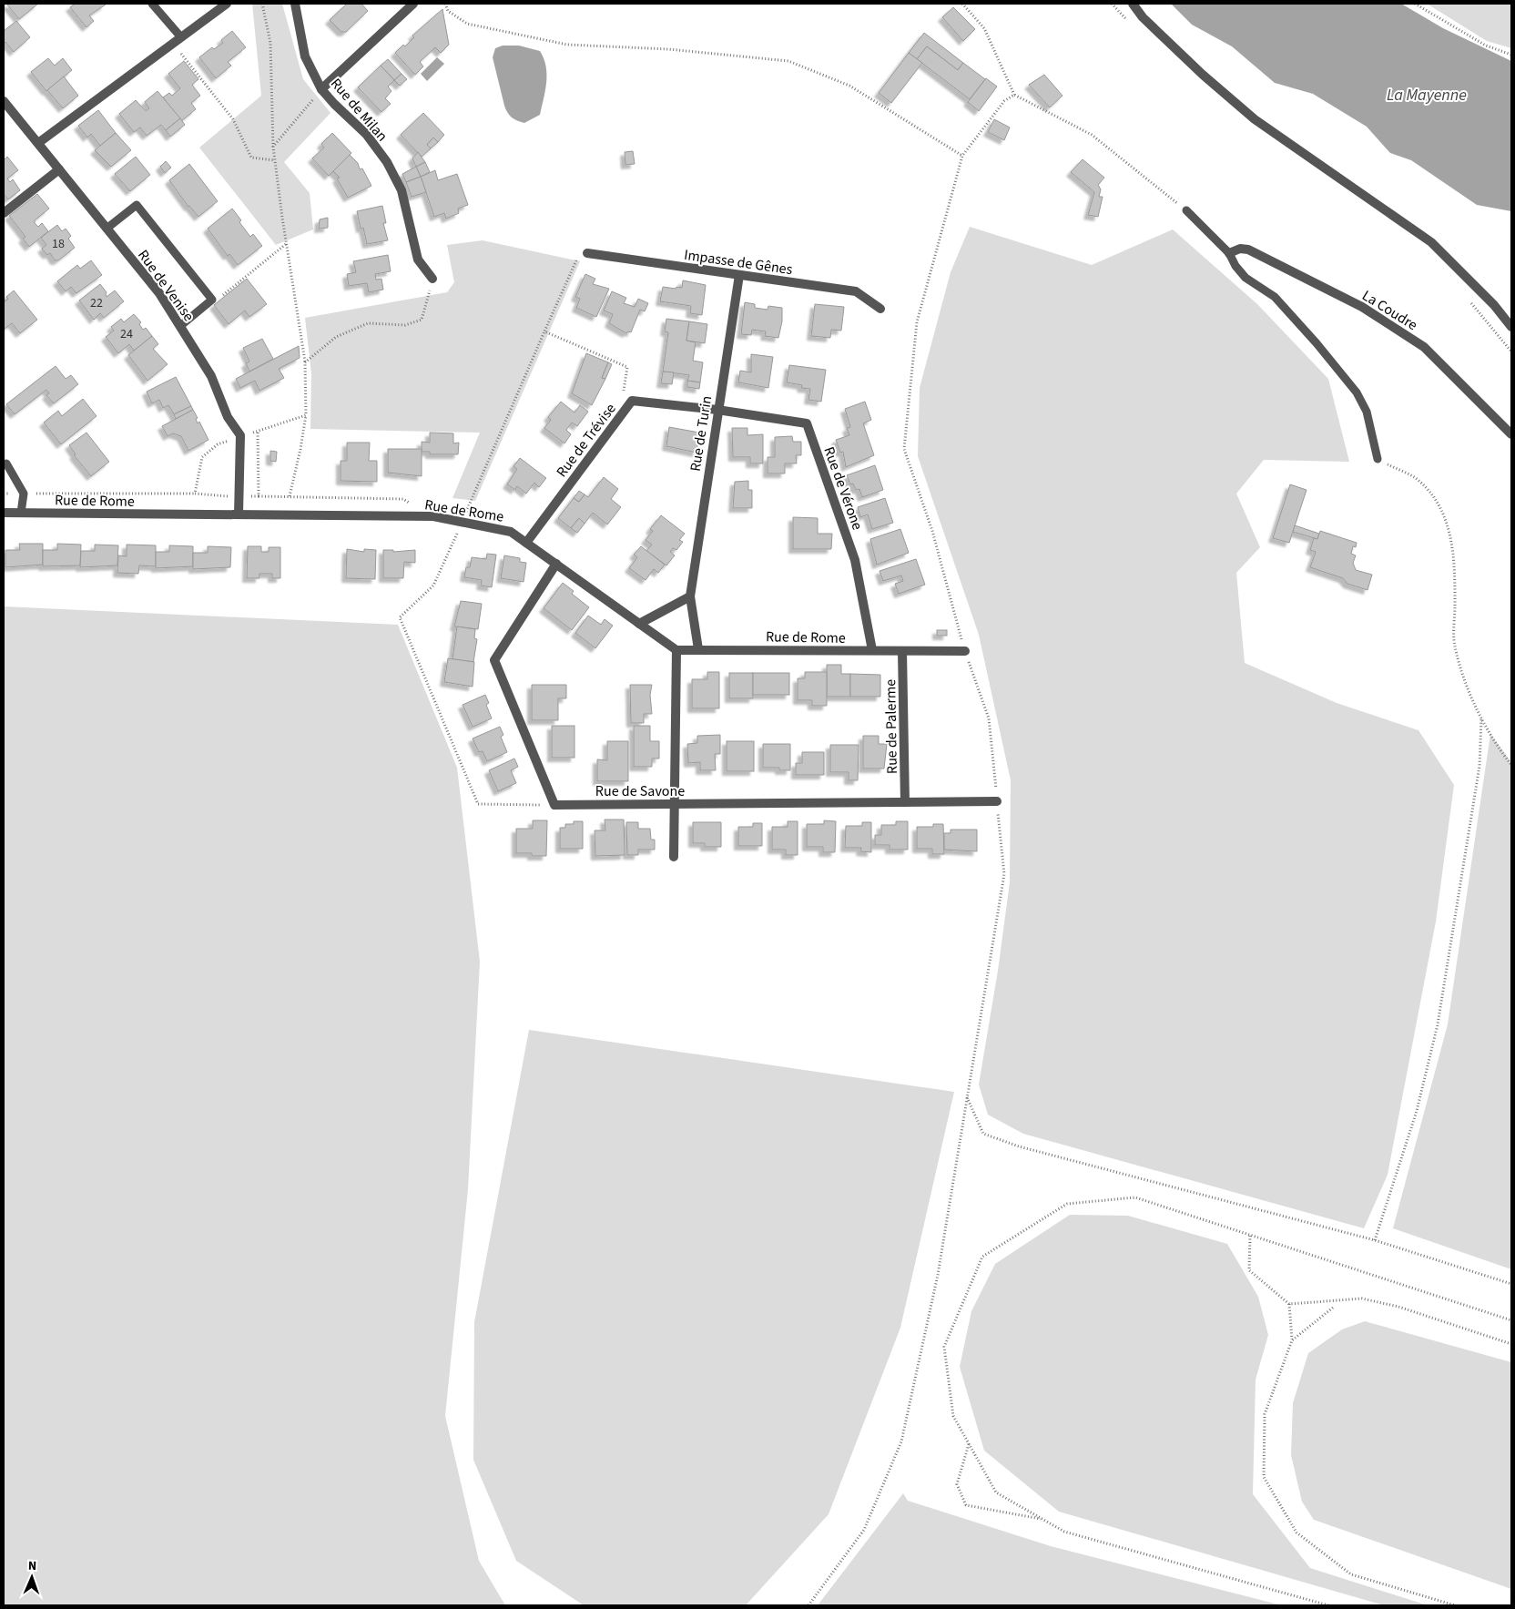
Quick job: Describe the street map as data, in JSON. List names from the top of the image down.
{
  "streets": {
    "street": [
      "Rue de Milan",
      "Impasse de Gênes",
      "Rue de Venise",
      "La Coudre",
      "Rue de Turin",
      "Rue de Trévise",
      "Rue de Vérone",
      "Rue de Rome",
      "Rue de Palerme",
      "Rue de Savone"
    ]
  },
  "crossings": [
    ["Impasse de Gênes", "Rue de Turin"],
    ["Rue de Turin", "Rue de Trévise"],
    ["Rue de Turin", "Rue de Vérone"],
    ["Rue de Turin", "Rue de Rome"],
    ["Rue de Trévise", "Rue de Vérone"],
    ["Rue de Trévise", "Rue de Rome"],
    ["Rue de Vérone", "Rue de Rome"],
    ["Rue de Rome", "Rue de Palerme"],
    ["Rue de Palerme", "Rue de Savone"]
  ],
  "water": ["La Mayenne"],
  "house_numbers": ["18", "22", "24"],
  "north": "top"
}
